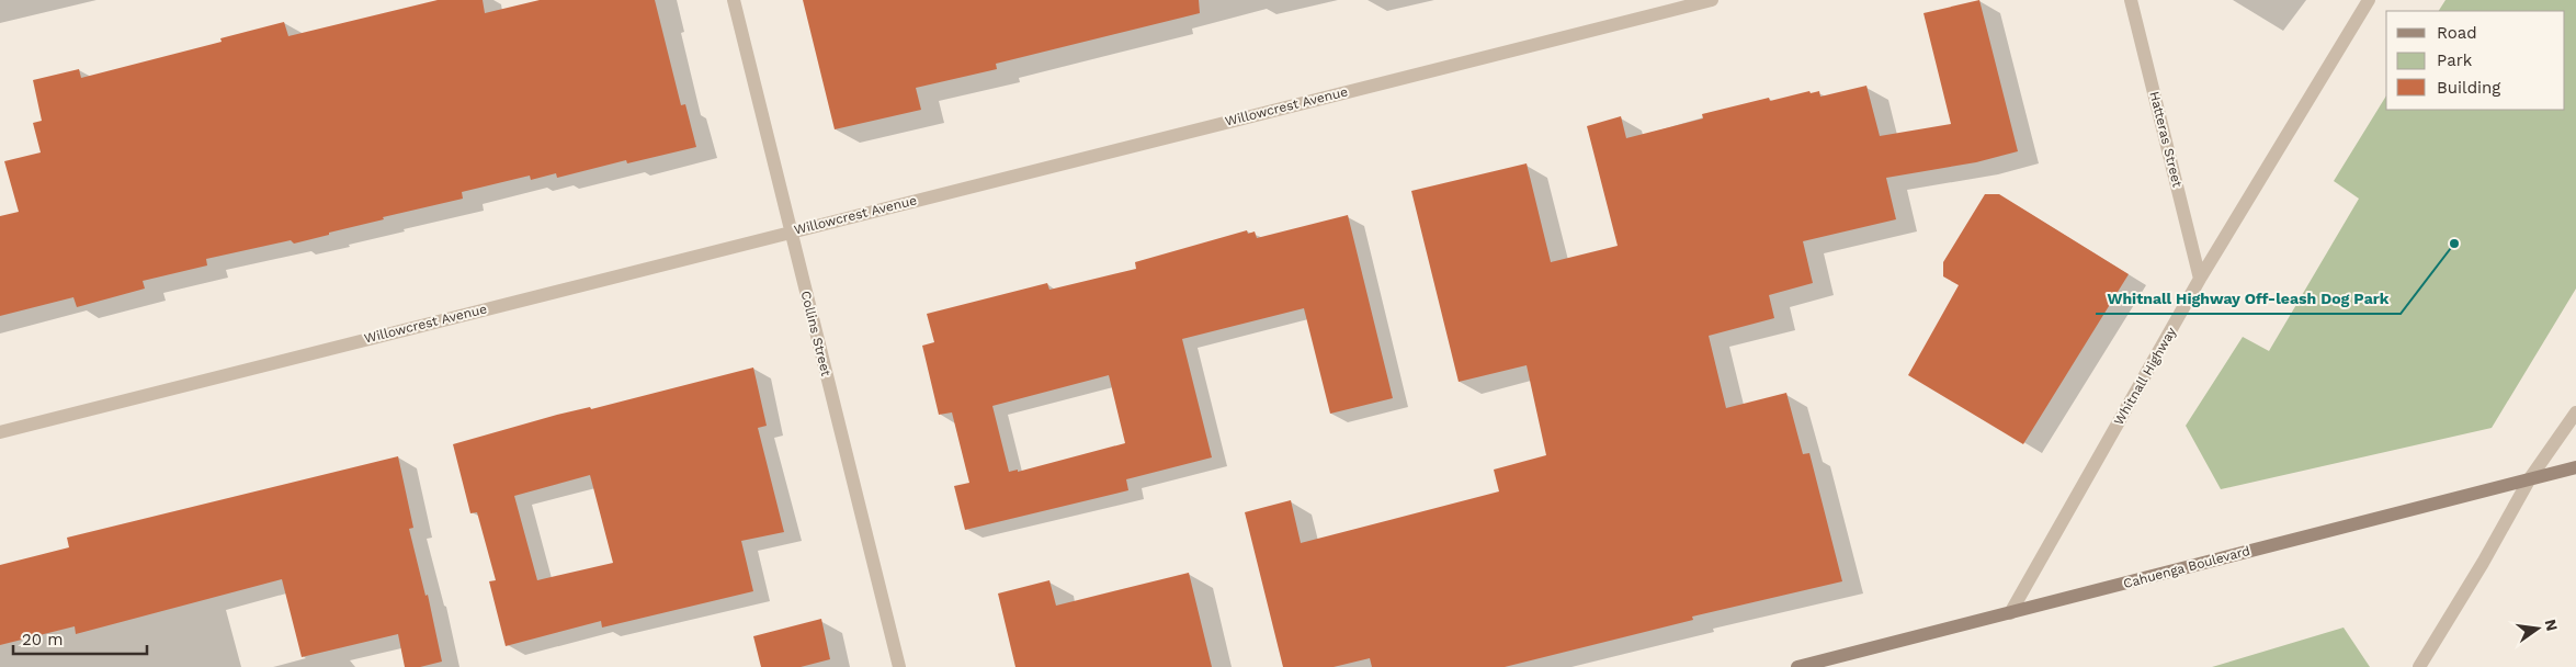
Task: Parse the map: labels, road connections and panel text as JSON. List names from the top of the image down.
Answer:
{
  "streets": {
    "main road": ["Cahuenga Boulevard"],
    "street": [
      "Willowcrest Avenue",
      "Hatteras Street",
      "Collins Street",
      "Whitnall Highway"
    ]
  },
  "crossings": [
    ["Willowcrest Avenue", "Collins Street"],
    ["Hatteras Street", "Whitnall Highway"],
    ["Whitnall Highway", "Cahuenga Boulevard"]
  ],
  "places": ["Whitnall Highway Off-leash Dog Park"],
  "legend": ["Road", "Park", "Building"],
  "scale_bar": "20 m",
  "north": "right"
}
